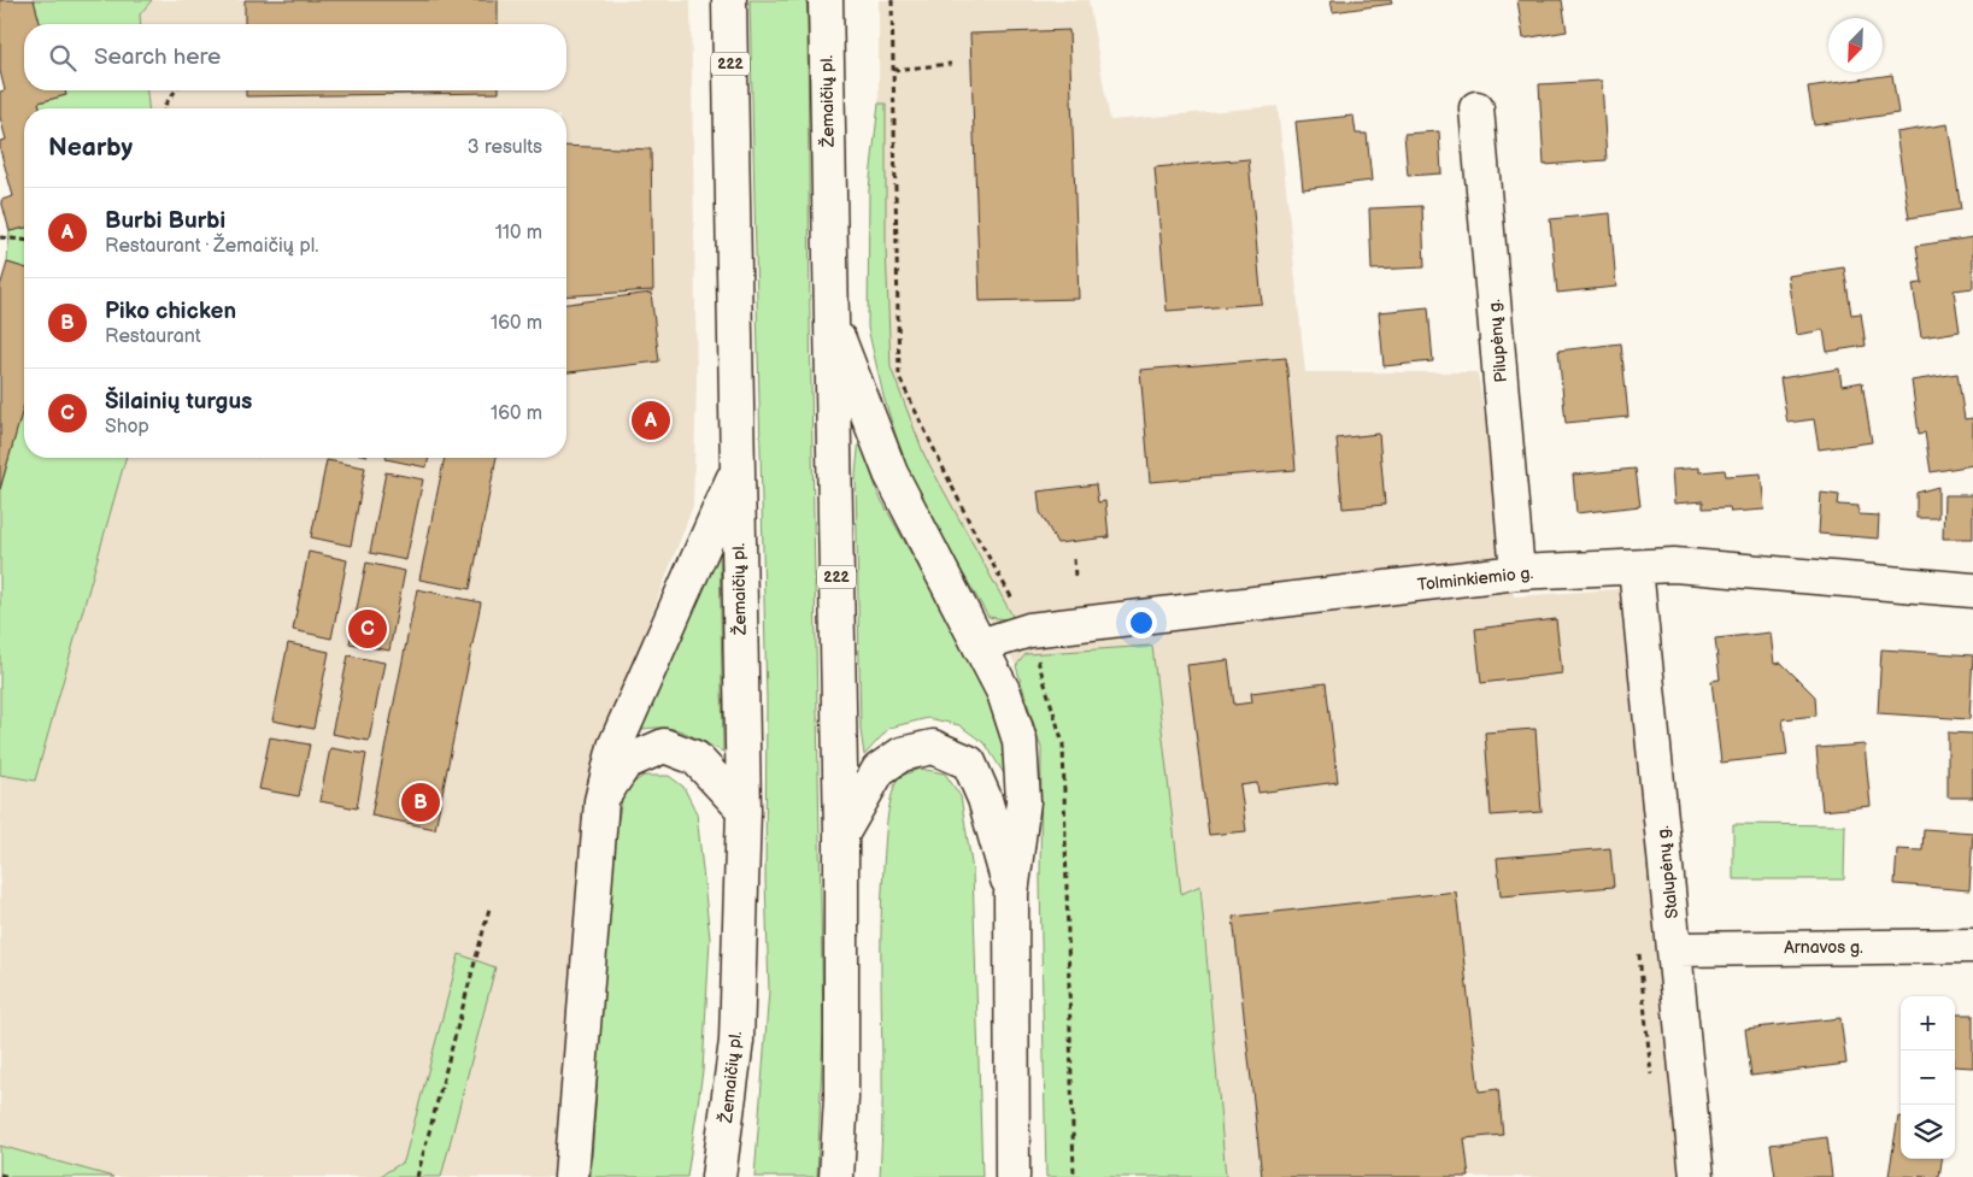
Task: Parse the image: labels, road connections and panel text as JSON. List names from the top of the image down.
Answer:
{
  "streets": {
    "main road": [
      "222",
      "Žemaičių pl.",
      "Pilupėnų g.",
      "Tolminkiemio g.",
      "Stalupėnų g.",
      "Arnavos g."
    ]
  },
  "crossings": [
    ["Pilupėnų g.", "Tolminkiemio g."],
    ["Tolminkiemio g.", "Stalupėnų g."],
    ["Stalupėnų g.", "Arnavos g."]
  ],
  "north": "bottom left",
  "page": {
    "search": "Search here",
    "heading": ["Nearby", "3 results"],
    "list": [
      {
        "mark": "A",
        "name": "Burbi Burbi",
        "note": "Restaurant · Žemaičių pl.",
        "value": "110 m"
      },
      {
        "mark": "B",
        "name": "Piko chicken",
        "note": "Restaurant",
        "value": "160 m"
      },
      {
        "mark": "C",
        "name": "Šilainių turgus",
        "note": "Shop",
        "value": "160 m"
      }
    ],
    "pins": ["A", "C", "B"],
    "map_buttons": ["+", "−"]
  }
}
